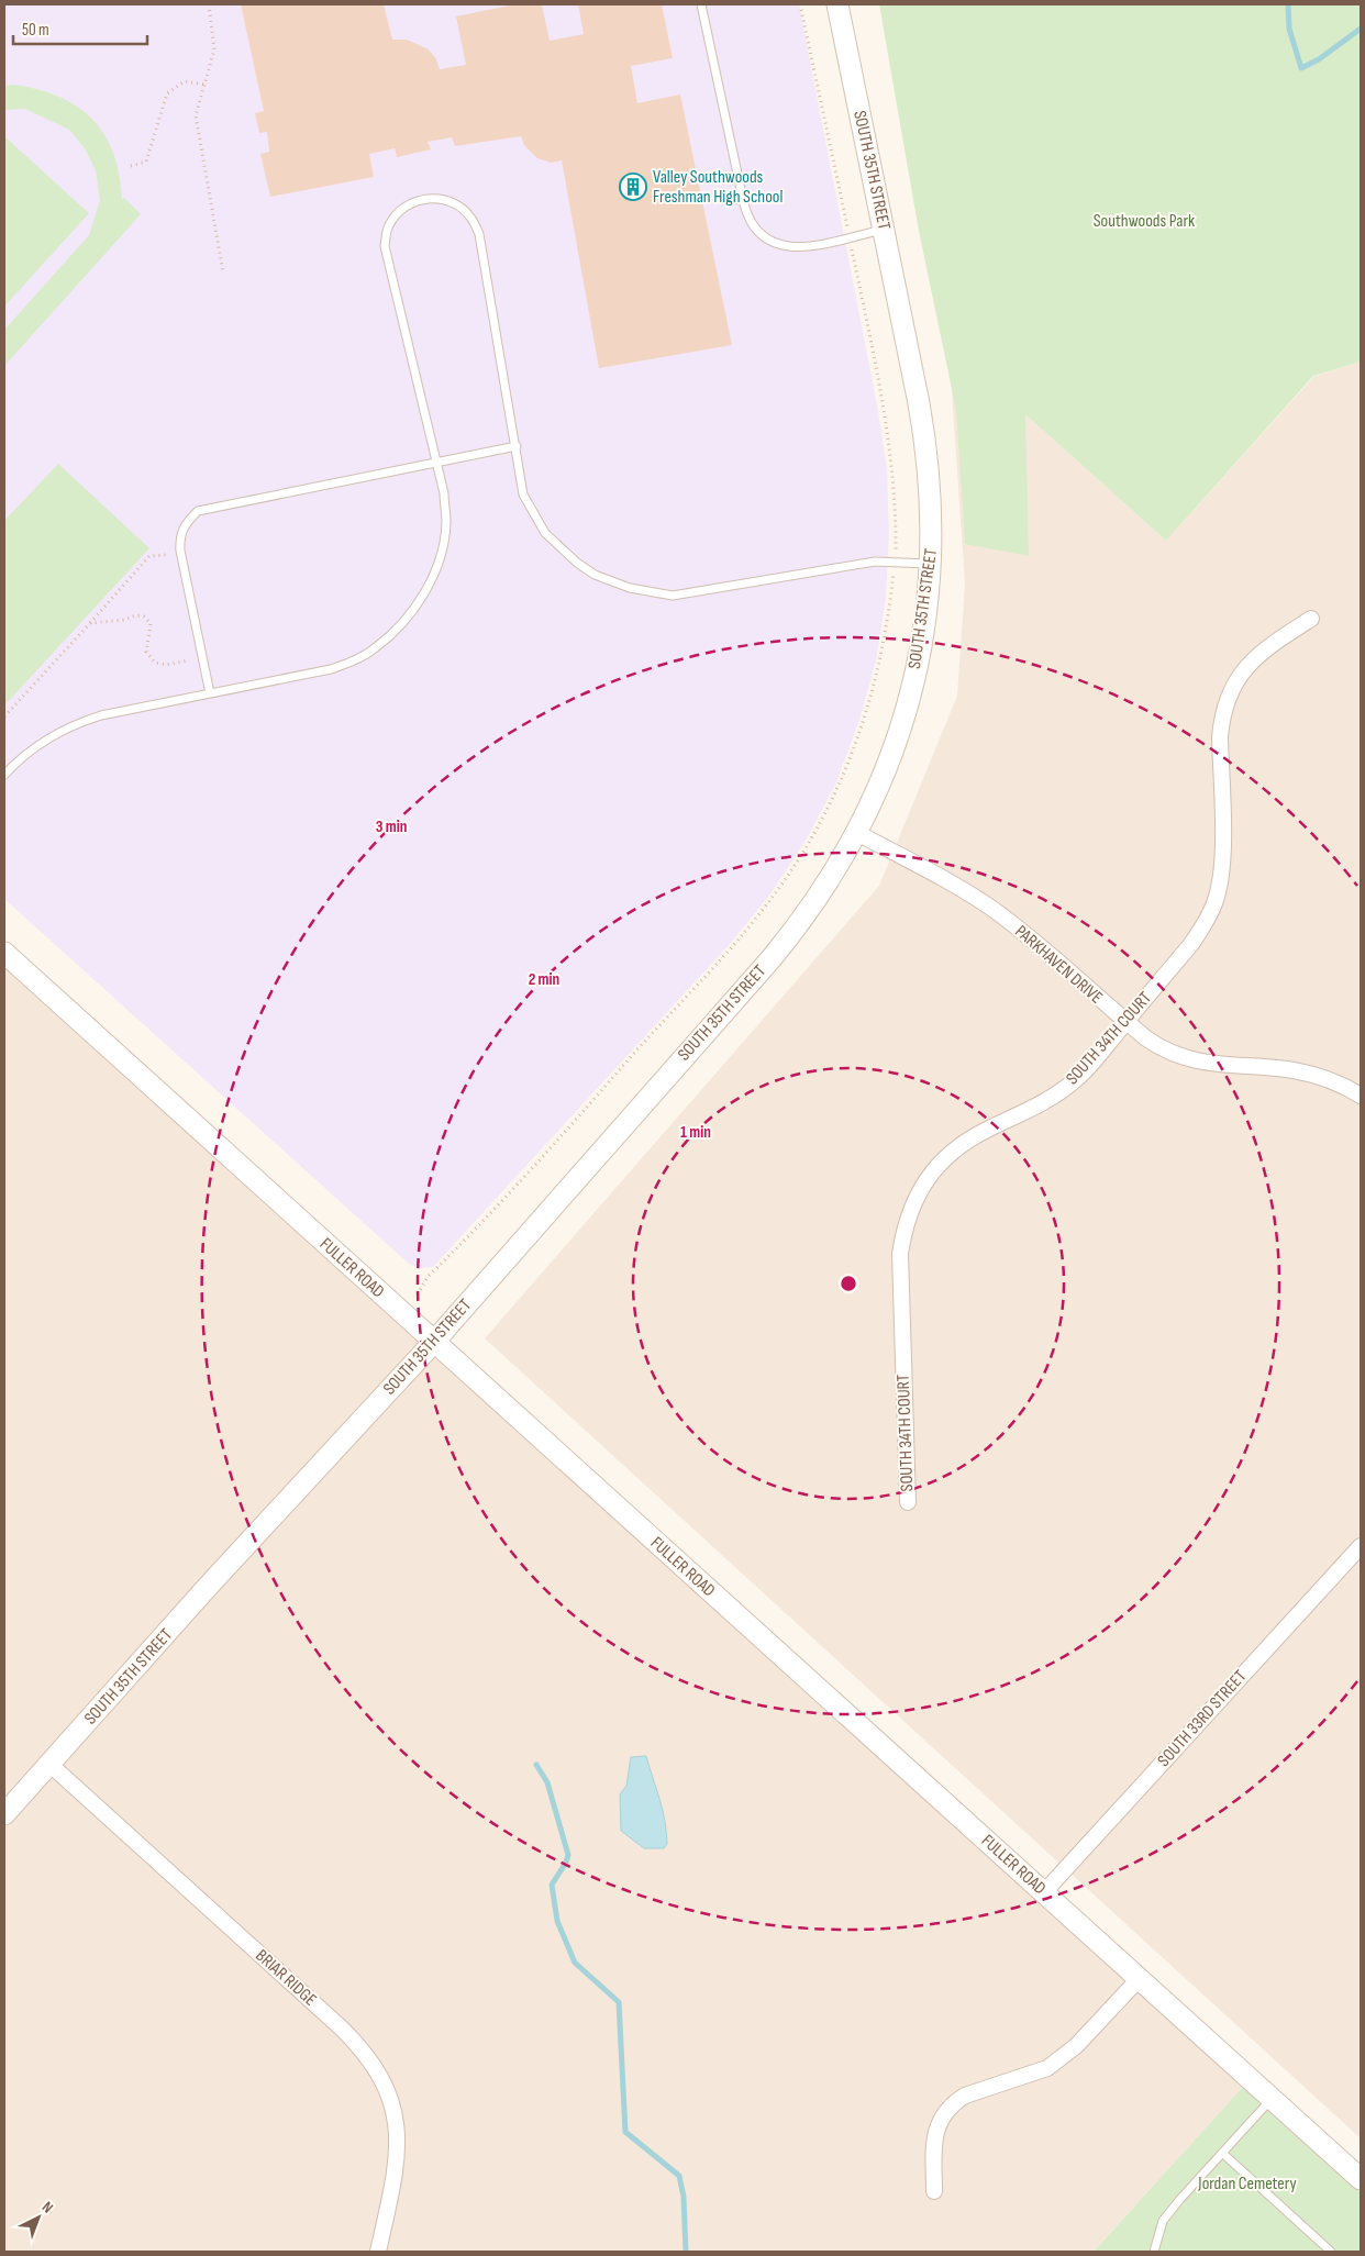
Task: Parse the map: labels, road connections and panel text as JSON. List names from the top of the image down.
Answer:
{
  "streets": {
    "street": [
      "SOUTH 35TH STREET",
      "PARKHAVEN DRIVE",
      "SOUTH 34TH COURT",
      "FULLER ROAD",
      "SOUTH 33RD STREET",
      "BRIAR RIDGE"
    ]
  },
  "crossings": [
    ["SOUTH 35TH STREET", "PARKHAVEN DRIVE"],
    ["SOUTH 35TH STREET", "FULLER ROAD"],
    ["SOUTH 35TH STREET", "BRIAR RIDGE"],
    ["PARKHAVEN DRIVE", "SOUTH 34TH COURT"],
    ["FULLER ROAD", "SOUTH 33RD STREET"]
  ],
  "parks": ["Southwoods Park", "Jordan Cemetery"],
  "places": {
    "building": ["Valley Southwoods Freshman High School"]
  },
  "scale_bar": "50 m",
  "north": "top right",
  "rings": ["3 min", "2 min", "1 min"]
}
